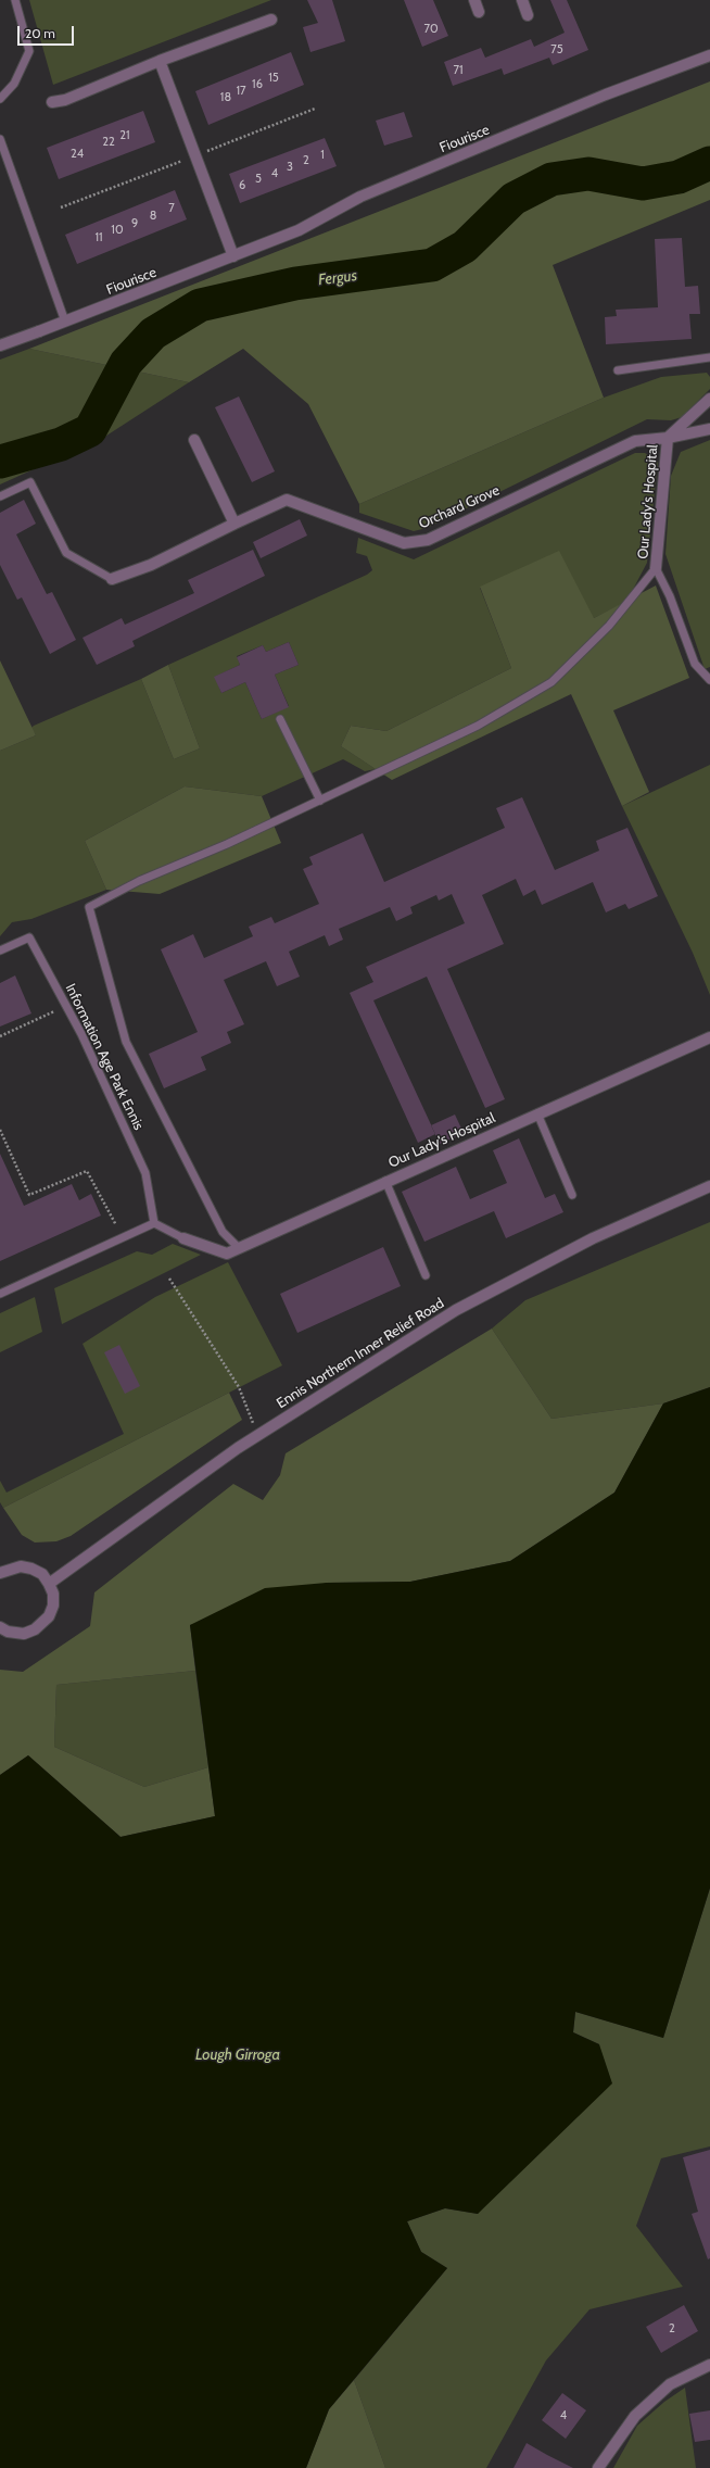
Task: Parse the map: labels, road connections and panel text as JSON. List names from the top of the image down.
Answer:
{
  "streets": {
    "street": [
      "Fiourisce",
      "Our Lady's Hospital",
      "Orchard Grove",
      "Ennis Northern Inner Relief Road"
    ],
    "lane": ["Information Age Park Ennis"]
  },
  "crossings": [
    ["Our Lady's Hospital", "Orchard Grove"]
  ],
  "water": ["Fergus", "Lough Girroga"],
  "house_numbers": [
    "70",
    "75",
    "71",
    "15",
    "16",
    "17",
    "18",
    "21",
    "22",
    "24",
    "1",
    "2",
    "3",
    "4",
    "5",
    "6",
    "7",
    "8",
    "9",
    "10",
    "11",
    "2",
    "4"
  ],
  "scale_bar": "20 m"
}
